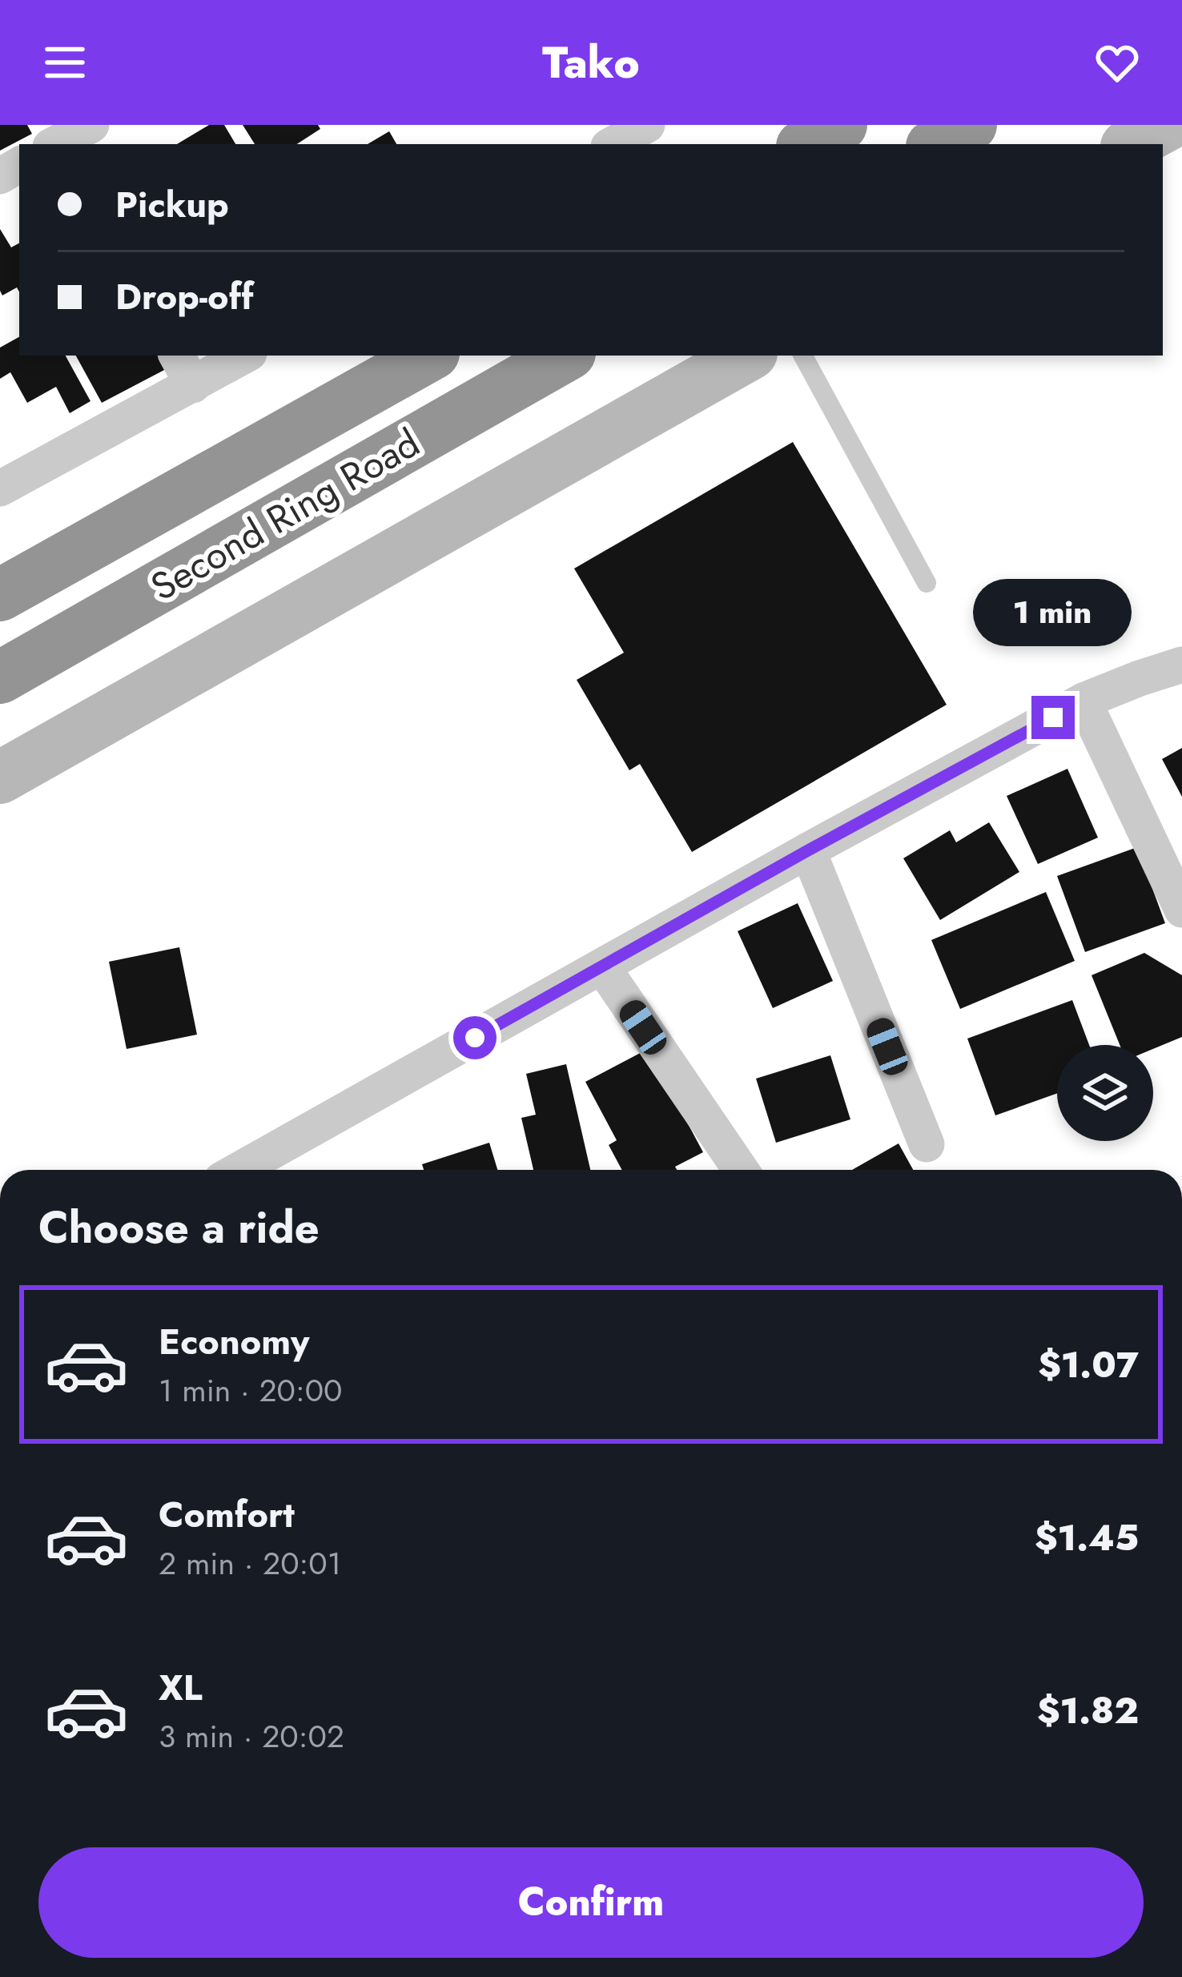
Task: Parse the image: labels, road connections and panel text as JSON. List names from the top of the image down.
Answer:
{
  "streets": {
    "highway": ["Second Ring Road"]
  },
  "page": {
    "header": "Tako",
    "banner": ["Pickup", "Drop-off"],
    "bubble": "1 min",
    "heading": "Choose a ride",
    "list": [
      {
        "name": "Economy",
        "note": "1 min · 20:00",
        "value": "$1.07"
      },
      {
        "name": "Comfort",
        "note": "2 min · 20:01",
        "value": "$1.45"
      },
      {
        "name": "XL",
        "note": "3 min · 20:02",
        "value": "$1.82"
      }
    ],
    "buttons": "Confirm"
  }
}
